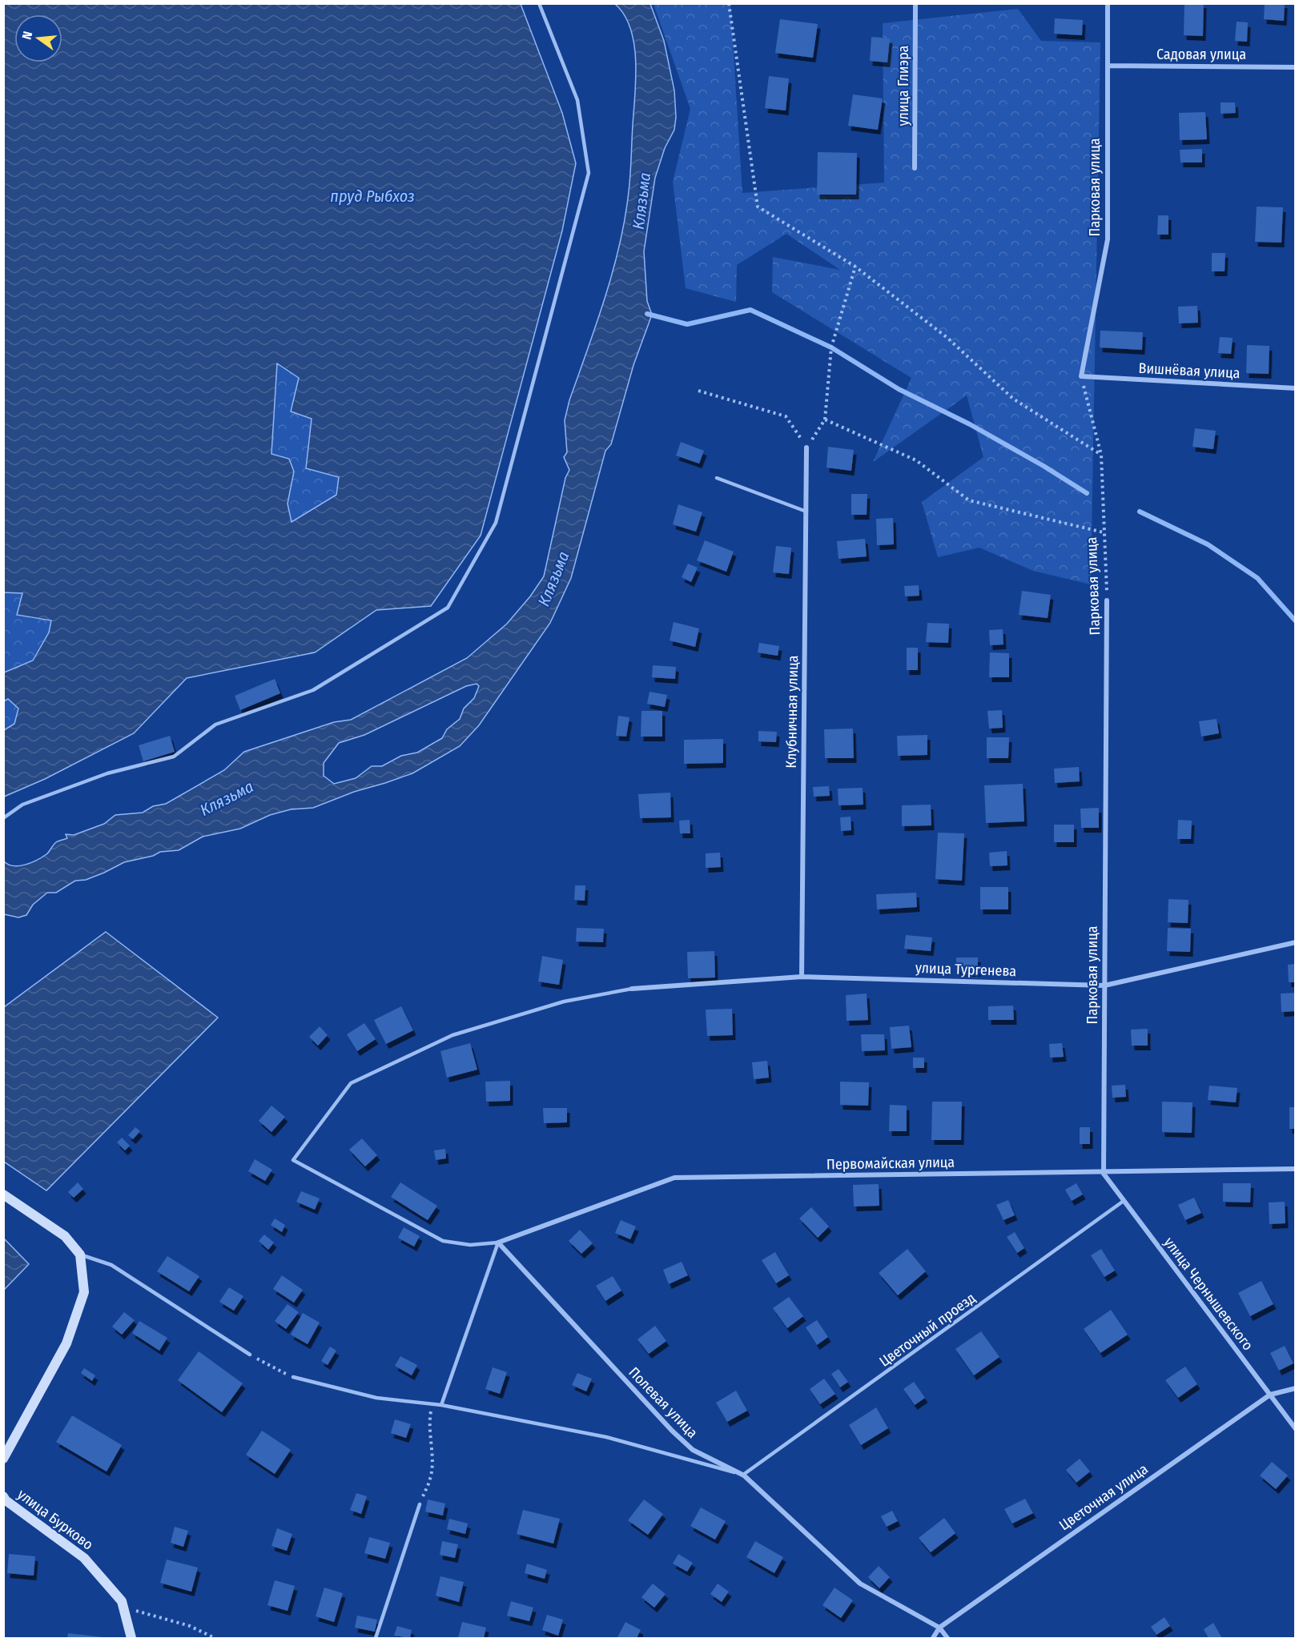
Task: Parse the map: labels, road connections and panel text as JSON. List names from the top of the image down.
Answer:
{
  "streets": {
    "street": [
      "Садовая улица",
      "улица Глиэра",
      "Парковая улица",
      "Вишнёвая улица",
      "Клубничная улица",
      "улица Тургенева",
      "Первомайская улица",
      "улица Чернышевского",
      "Полевая улица",
      "Цветочная улица",
      "улица Бурково"
    ],
    "lane": ["Цветочный проезд"]
  },
  "crossings": [
    ["Садовая улица", "Парковая улица"],
    ["Парковая улица", "Вишнёвая улица"],
    ["Парковая улица", "улица Тургенева"],
    ["Парковая улица", "Первомайская улица"],
    ["Парковая улица", "улица Чернышевского"],
    ["Клубничная улица", "улица Тургенева"],
    ["Первомайская улица", "улица Чернышевского"],
    ["Первомайская улица", "Полевая улица"],
    ["улица Чернышевского", "Цветочный проезд"],
    ["улица Чернышевского", "Цветочная улица"],
    ["Цветочный проезд", "Полевая улица"],
    ["Полевая улица", "Цветочная улица"]
  ],
  "water": ["пруд Рыбхоз", "Клязьма"],
  "north": "left"
}
